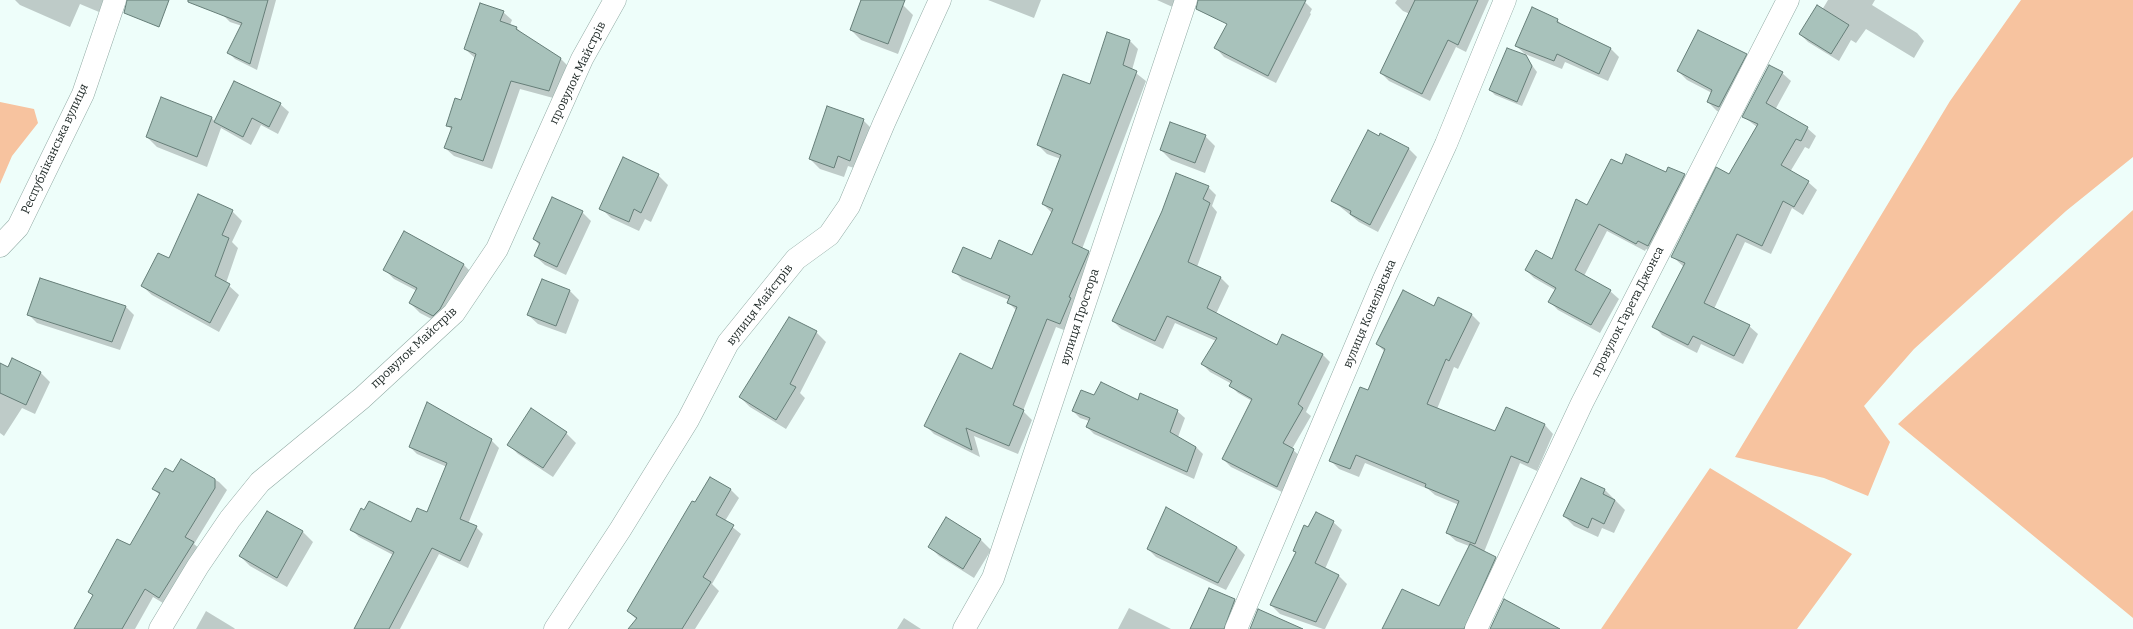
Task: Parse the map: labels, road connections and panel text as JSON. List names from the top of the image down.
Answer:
{
  "streets": {
    "street": [
      "провулок Майстрів",
      "Республіканська вулиця",
      "вулиця Майстрів",
      "провулок Гарета Джонса",
      "вулиця Конелівська",
      "вулиця Простора"
    ]
  }
}
